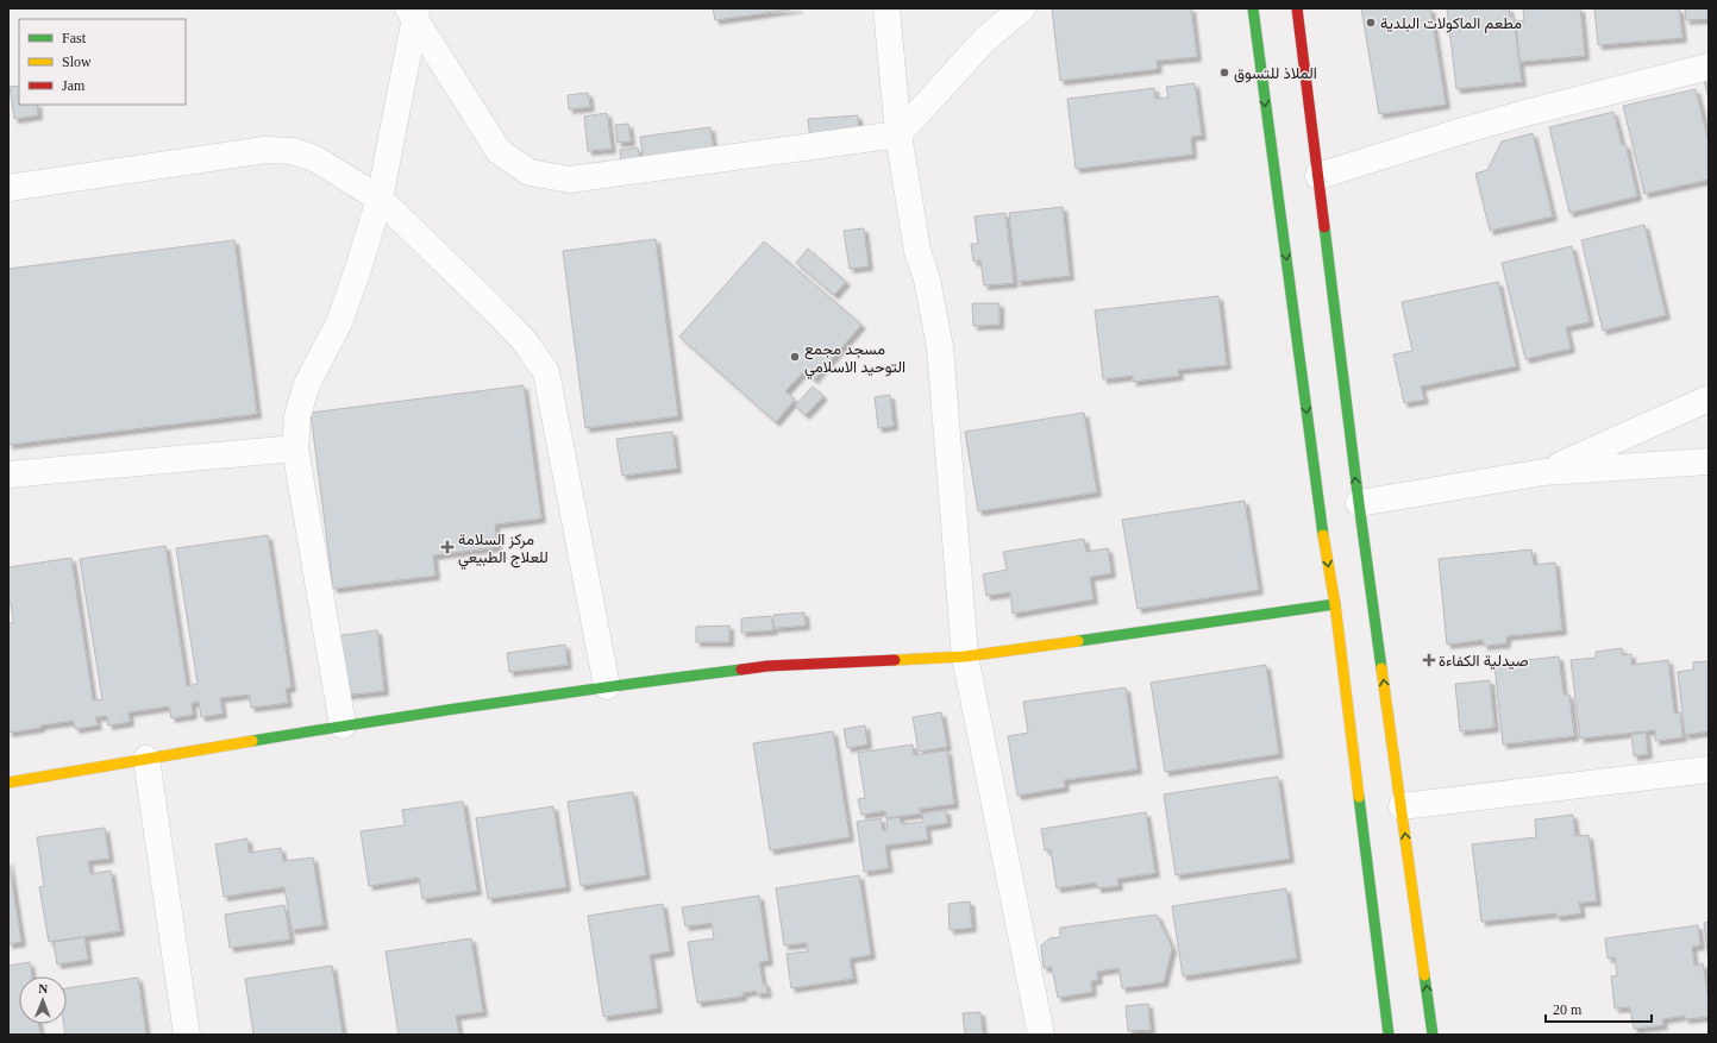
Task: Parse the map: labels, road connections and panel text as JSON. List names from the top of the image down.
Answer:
{
  "places": {
    "other": ["مطعم الماكولات البلدية", "الملاذ للتسوق", "مسجد مجمع التوحيد الاسلامي"],
    "health": ["مركز السلامة للعلاج الطبيعي", "صيدلية الكفاءة"]
  },
  "legend": ["Fast", "Slow", "Jam"],
  "scale_bar": "20 m",
  "north": "top"
}
